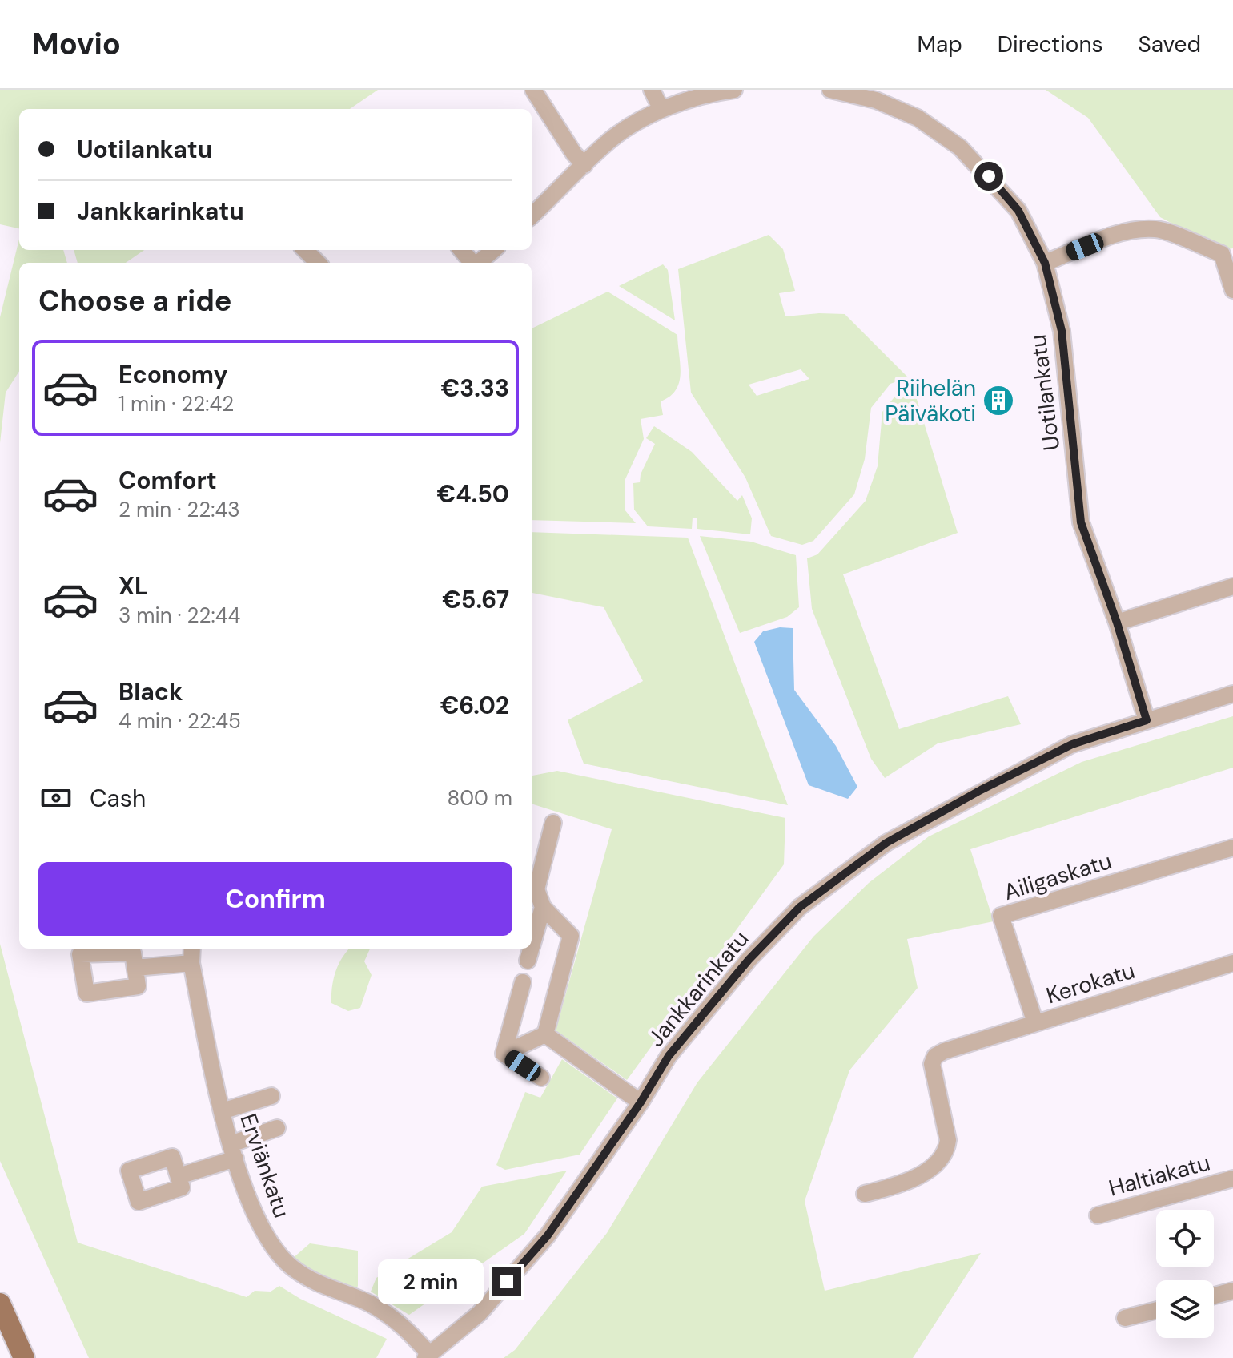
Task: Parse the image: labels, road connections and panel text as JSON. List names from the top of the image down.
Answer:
{
  "streets": {
    "street": [
      "Uotilankatu",
      "Ailigaskatu",
      "Kerokatu",
      "Jankkarinkatu",
      "Erviänkatu",
      "Haltiakatu"
    ]
  },
  "crossings": [
    ["Uotilankatu", "Jankkarinkatu"],
    ["Ailigaskatu", "Kerokatu"],
    ["Jankkarinkatu", "Erviänkatu"]
  ],
  "places": {
    "building": ["Riihelän Päiväkoti"]
  },
  "page": {
    "header": "Movio",
    "nav": ["Map", "Directions", "Saved"],
    "banner": ["Uotilankatu", "Jankkarinkatu"],
    "heading": "Choose a ride",
    "list": [
      {
        "name": "Economy",
        "note": "1 min · 22:42",
        "value": "€3.33"
      },
      {
        "name": "Comfort",
        "note": "2 min · 22:43",
        "value": "€4.50"
      },
      {
        "name": "XL",
        "note": "3 min · 22:44",
        "value": "€5.67"
      },
      {
        "name": "Black",
        "note": "4 min · 22:45",
        "value": "€6.02"
      }
    ],
    "pay": ["Cash", "800 m"],
    "buttons": "Confirm",
    "bubble": "2 min"
  }
}
